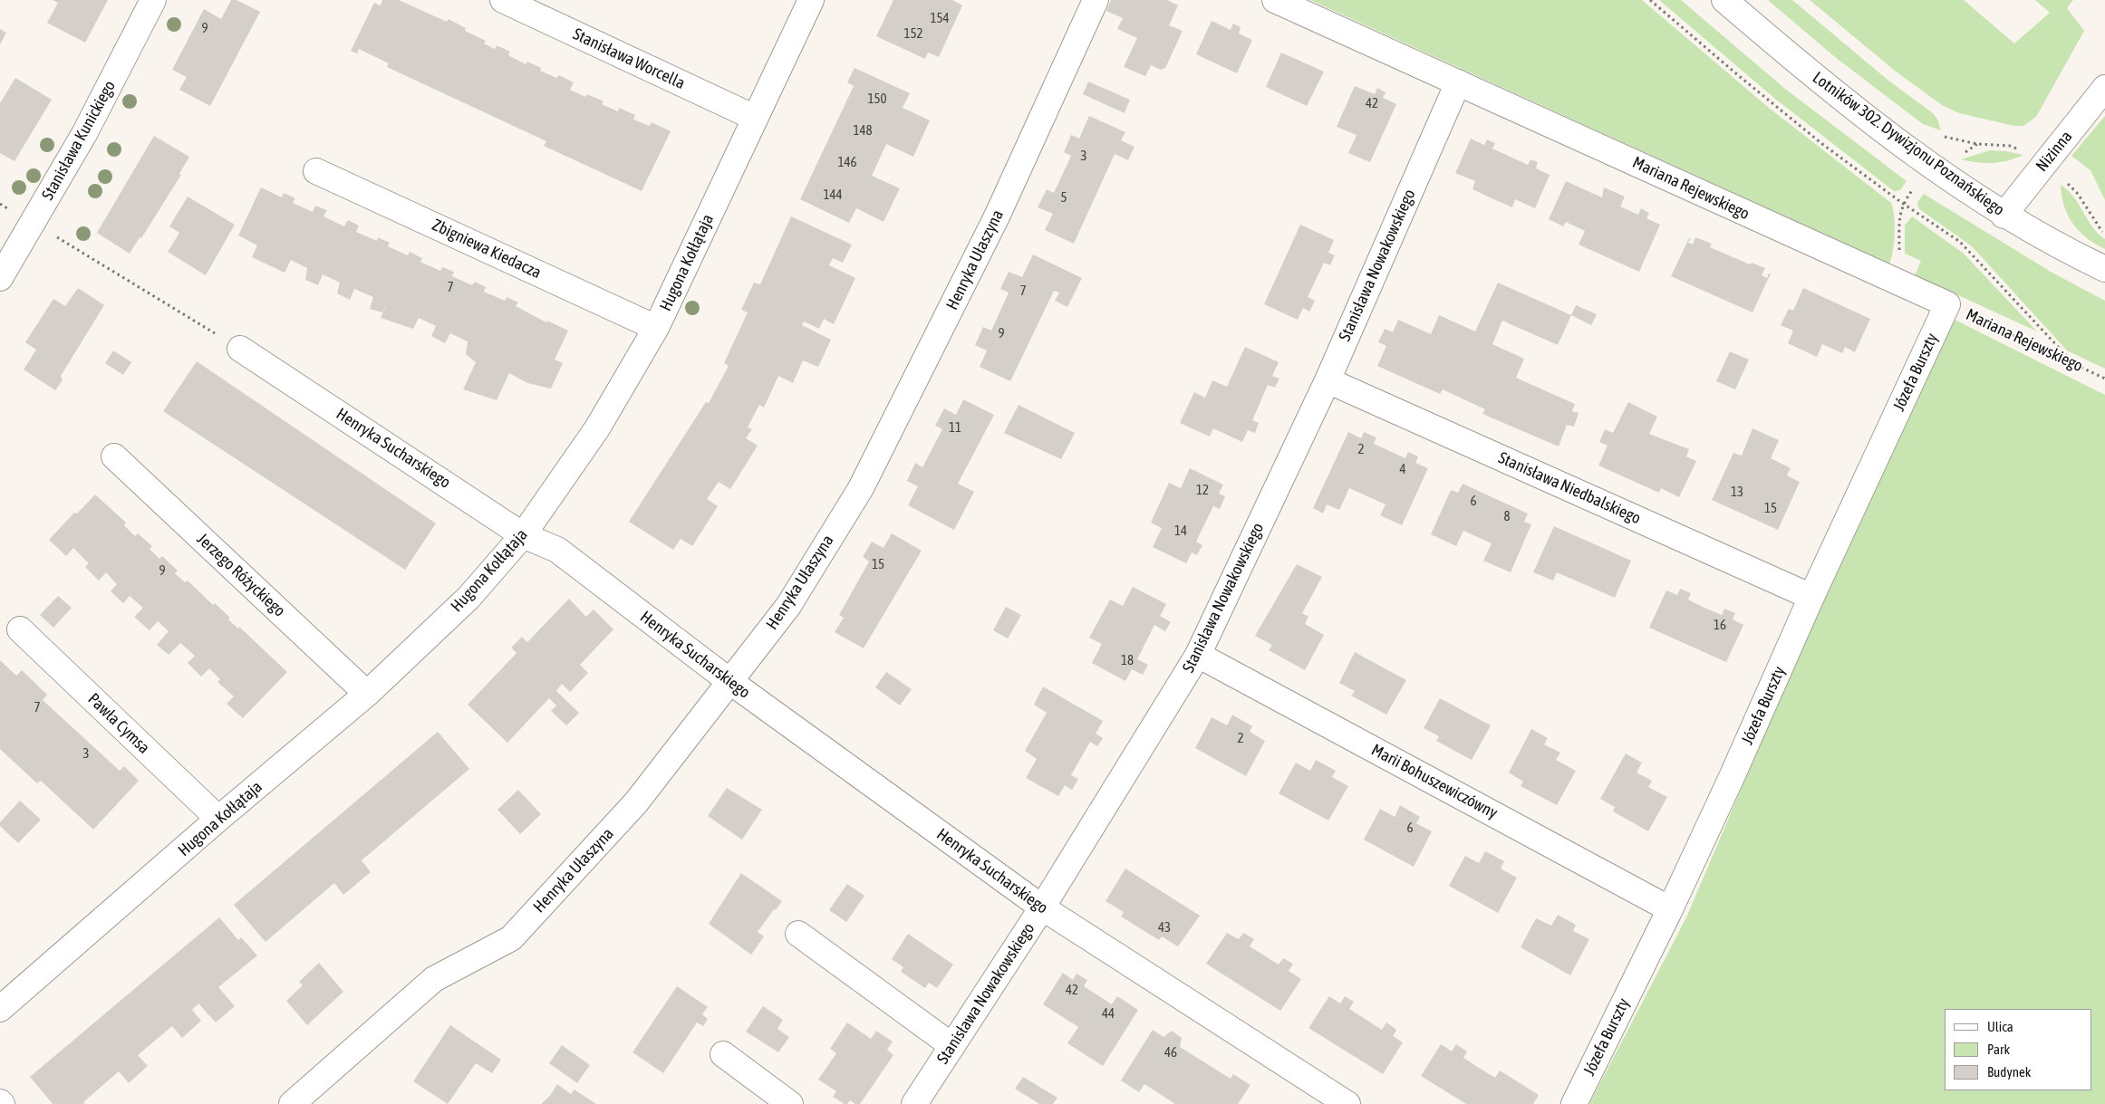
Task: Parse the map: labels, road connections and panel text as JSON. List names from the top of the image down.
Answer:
{
  "streets": {
    "street": [
      "Stanisława Worcella",
      "Stanisława Kunickiego",
      "Lotników 302. Dywizjonu Poznańskiego",
      "Nizinna",
      "Mariana Rejewskiego",
      "Zbigniewa Kiedacza",
      "Henryka Ułaszyna",
      "Hugona Kołłątaja",
      "Stanisława Nowakowskiego",
      "Józefa Burszty",
      "Henryka Sucharskiego",
      "Stanisława Niedbalskiego",
      "Jerzego Różyckiego",
      "Pawła Cymsa",
      "Marii Bohuszewiczówny"
    ]
  },
  "crossings": [
    ["Stanisława Worcella", "Hugona Kołłątaja"],
    ["Lotników 302. Dywizjonu Poznańskiego", "Nizinna"],
    ["Mariana Rejewskiego", "Stanisława Nowakowskiego"],
    ["Mariana Rejewskiego", "Józefa Burszty"],
    ["Zbigniewa Kiedacza", "Hugona Kołłątaja"],
    ["Henryka Ułaszyna", "Henryka Sucharskiego"],
    ["Hugona Kołłątaja", "Henryka Sucharskiego"],
    ["Hugona Kołłątaja", "Jerzego Różyckiego"],
    ["Hugona Kołłątaja", "Pawła Cymsa"],
    ["Stanisława Nowakowskiego", "Henryka Sucharskiego"],
    ["Stanisława Nowakowskiego", "Stanisława Niedbalskiego"],
    ["Stanisława Nowakowskiego", "Marii Bohuszewiczówny"],
    ["Józefa Burszty", "Stanisława Niedbalskiego"],
    ["Józefa Burszty", "Marii Bohuszewiczówny"]
  ],
  "house_numbers": [
    "154",
    "9",
    "152",
    "150",
    "42",
    "148",
    "3",
    "146",
    "144",
    "5",
    "7",
    "7",
    "9",
    "11",
    "2",
    "4",
    "12",
    "13",
    "6",
    "15",
    "8",
    "14",
    "15",
    "9",
    "16",
    "18",
    "7",
    "2",
    "3",
    "6",
    "43",
    "42",
    "44",
    "46"
  ],
  "legend": ["Ulica", "Park", "Budynek"]
}
